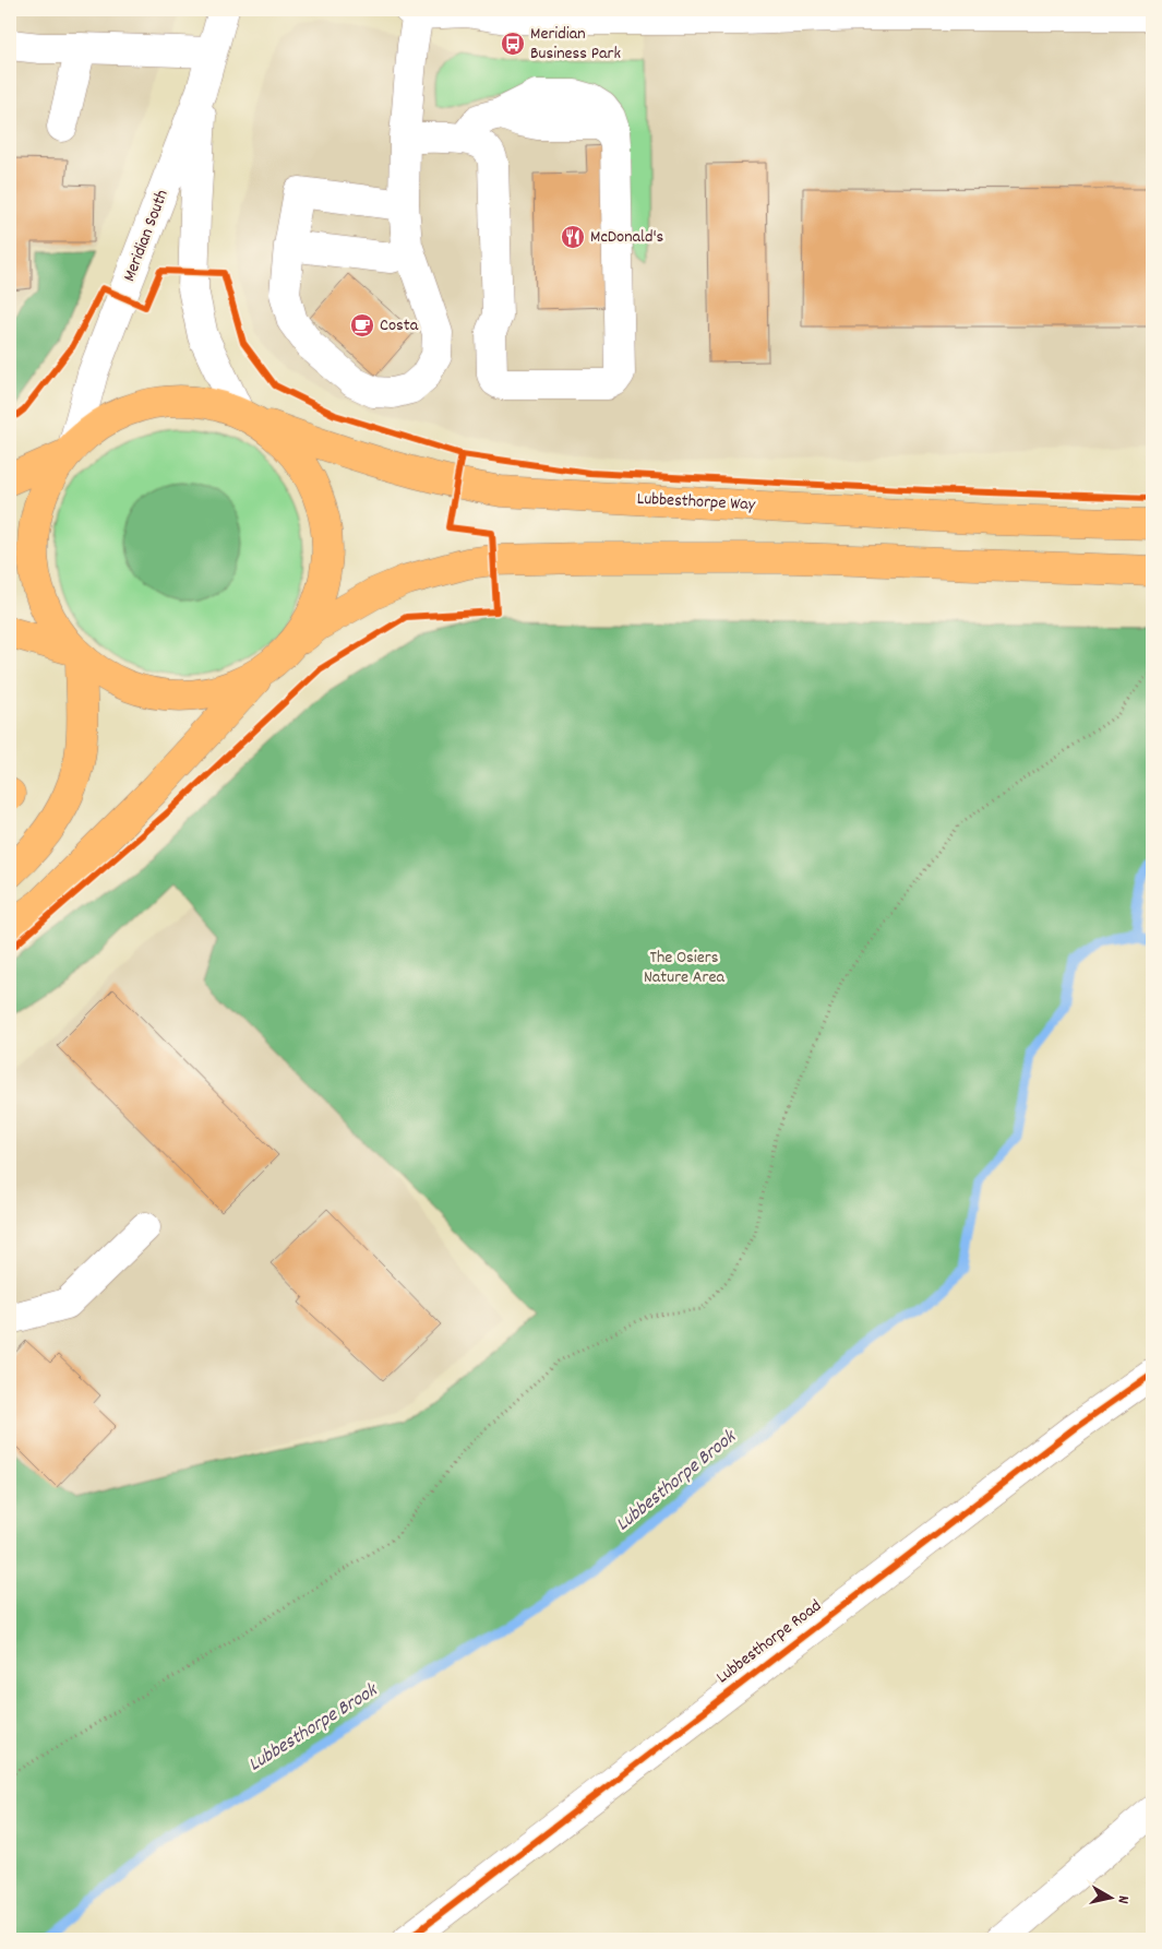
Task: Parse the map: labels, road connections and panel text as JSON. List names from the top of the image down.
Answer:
{
  "streets": {
    "highway": ["Lubbesthorpe Way"],
    "street": ["Meridian South", "Lubbesthorpe Road"]
  },
  "crossings": [
    ["Meridian South", "Lubbesthorpe Way"]
  ],
  "water": ["Lubbesthorpe Brook"],
  "parks": ["The Osiers Nature Area"],
  "places": {
    "bus stop": ["Meridian Business Park"],
    "restaurant": ["McDonald's"],
    "cafe": ["Costa"]
  },
  "north": "right"
}
